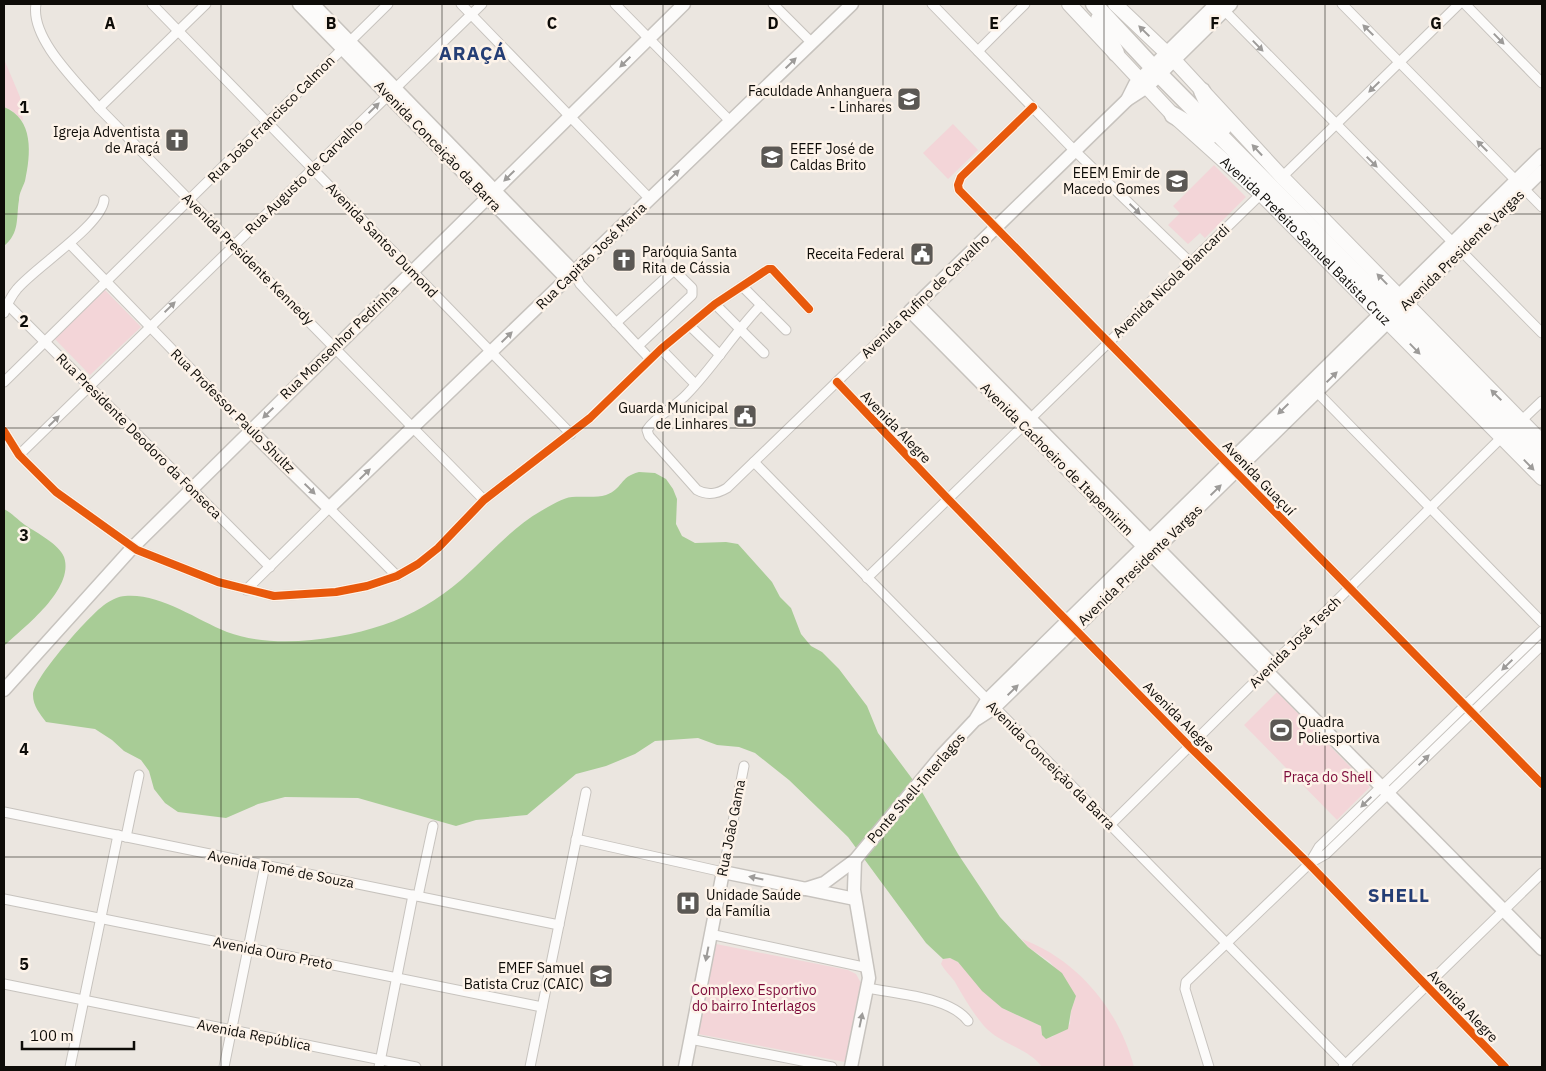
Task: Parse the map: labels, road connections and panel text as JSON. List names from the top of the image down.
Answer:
{
  "streets": {
    "main road": [
      "Avenida Conceição da Barra",
      "Avenida Prefeito Samuel Batista Cruz",
      "Avenida Presidente Vargas",
      "Rua Capitão José Maria",
      "Avenida Rufino de Carvalho",
      "Rua Monsenhor Pedrinha",
      "Rua Professor Paulo Shultz",
      "Avenida Cachoeiro de Itapemirim",
      "Ponte Shell-Interlagos",
      "Rua João Gama"
    ],
    "street": [
      "Rua João Francisco Calmon",
      "Rua Augusto de Carvalho",
      "Avenida Santos Dumond",
      "Avenida Presidente Kennedy",
      "Avenida Nicola Biancardi",
      "Avenida Alegre",
      "Rua Presidente Deodoro da Fonseca",
      "Avenida Guaçuí",
      "Avenida José Tesch",
      "Avenida Tomé de Souza",
      "Avenida Ouro Preto",
      "Avenida República"
    ]
  },
  "crossings": [
    ["Rua João Francisco Calmon", "Avenida Conceição da Barra"],
    ["Rua João Francisco Calmon", "Avenida Santos Dumond"],
    ["Rua João Francisco Calmon", "Avenida Presidente Kennedy"],
    ["Rua João Francisco Calmon", "Rua Professor Paulo Shultz"],
    ["Rua João Francisco Calmon", "Rua Presidente Deodoro da Fonseca"],
    ["Avenida Conceição da Barra", "Rua Augusto de Carvalho"],
    ["Avenida Conceição da Barra", "Avenida Presidente Vargas"],
    ["Avenida Conceição da Barra", "Rua Capitão José Maria"],
    ["Avenida Conceição da Barra", "Avenida Nicola Biancardi"],
    ["Avenida Conceição da Barra", "Avenida Rufino de Carvalho"],
    ["Avenida Conceição da Barra", "Rua Monsenhor Pedrinha"],
    ["Avenida Conceição da Barra", "Avenida José Tesch"],
    ["Rua Augusto de Carvalho", "Avenida Santos Dumond"],
    ["Rua Augusto de Carvalho", "Avenida Presidente Kennedy"],
    ["Rua Augusto de Carvalho", "Rua Professor Paulo Shultz"],
    ["Rua Augusto de Carvalho", "Rua Presidente Deodoro da Fonseca"],
    ["Avenida Santos Dumond", "Rua Capitão José Maria"],
    ["Avenida Santos Dumond", "Rua Monsenhor Pedrinha"],
    ["Avenida Prefeito Samuel Batista Cruz", "Avenida Presidente Vargas"],
    ["Avenida Prefeito Samuel Batista Cruz", "Avenida Nicola Biancardi"],
    ["Avenida Prefeito Samuel Batista Cruz", "Avenida Rufino de Carvalho"],
    ["Avenida Prefeito Samuel Batista Cruz", "Avenida José Tesch"],
    ["Avenida Presidente Vargas", "Avenida Alegre"],
    ["Avenida Presidente Vargas", "Avenida Cachoeiro de Itapemirim"],
    ["Avenida Presidente Vargas", "Avenida Guaçuí"],
    ["Avenida Presidente Vargas", "Ponte Shell-Interlagos"],
    ["Rua Capitão José Maria", "Avenida Presidente Kennedy"],
    ["Rua Capitão José Maria", "Rua Professor Paulo Shultz"],
    ["Avenida Presidente Kennedy", "Rua Monsenhor Pedrinha"],
    ["Avenida Nicola Biancardi", "Avenida Alegre"],
    ["Avenida Nicola Biancardi", "Avenida Cachoeiro de Itapemirim"],
    ["Avenida Nicola Biancardi", "Avenida Guaçuí"],
    ["Avenida Rufino de Carvalho", "Avenida Alegre"],
    ["Avenida Rufino de Carvalho", "Avenida Cachoeiro de Itapemirim"],
    ["Avenida Rufino de Carvalho", "Avenida Guaçuí"],
    ["Rua Monsenhor Pedrinha", "Rua Professor Paulo Shultz"],
    ["Rua Monsenhor Pedrinha", "Rua Presidente Deodoro da Fonseca"],
    ["Avenida Alegre", "Avenida José Tesch"],
    ["Avenida Cachoeiro de Itapemirim", "Avenida José Tesch"],
    ["Avenida Guaçuí", "Avenida José Tesch"]
  ],
  "one_way": ["Rua Augusto de Carvalho", "Rua Capitão José Maria", "Rua Monsenhor Pedrinha"],
  "districts": ["ARAÇÁ", "SHELL"],
  "parks": ["Praça do Shell", "Complexo Esportivo do bairro Interlagos"],
  "places": {
    "school or university": [
      "Faculdade Anhanguera - Linhares",
      "EEEF José de Caldas Brito",
      "EEEM Emir de Macedo Gomes",
      "EMEF Samuel Batista Cruz (CAIC)"
    ],
    "church": ["Igreja Adventista de Araçá", "Paróquia Santa Rita de Cássia"],
    "public building": ["Receita Federal", "Guarda Municipal de Linhares"],
    "sports": ["Quadra Poliesportiva"],
    "hospital": ["Unidade Saúde da Família"]
  },
  "scale_bar": "100 m",
  "grid": {
    "columns": [
      "A",
      "B",
      "C",
      "D",
      "E",
      "F",
      "G"
    ],
    "rows": [
      "1",
      "2",
      "3",
      "4",
      "5"
    ]
  }
}
